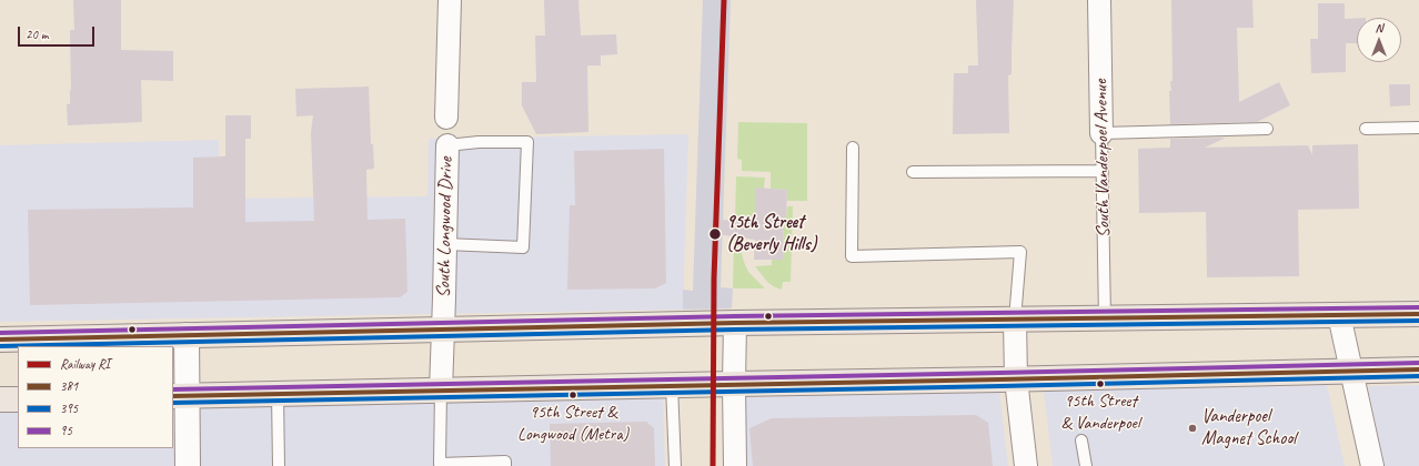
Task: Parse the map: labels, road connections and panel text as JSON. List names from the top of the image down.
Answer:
{
  "streets": {
    "street": ["South Vanderpoel Avenue", "South Longwood Drive"]
  },
  "places": [
    "95th Street (Beverly Hills)",
    "95th Street & Vanderpoel",
    "95th Street & Longwood (Metra)",
    "Vanderpoel Magnet School"
  ],
  "lines": [
    "rail line RI",
    "transit line 95",
    "transit line 381",
    "transit line 395"
  ],
  "legend": [
    "Railway RI",
    "381",
    "395",
    "95"
  ],
  "scale_bar": "20 m",
  "north": "top"
}
